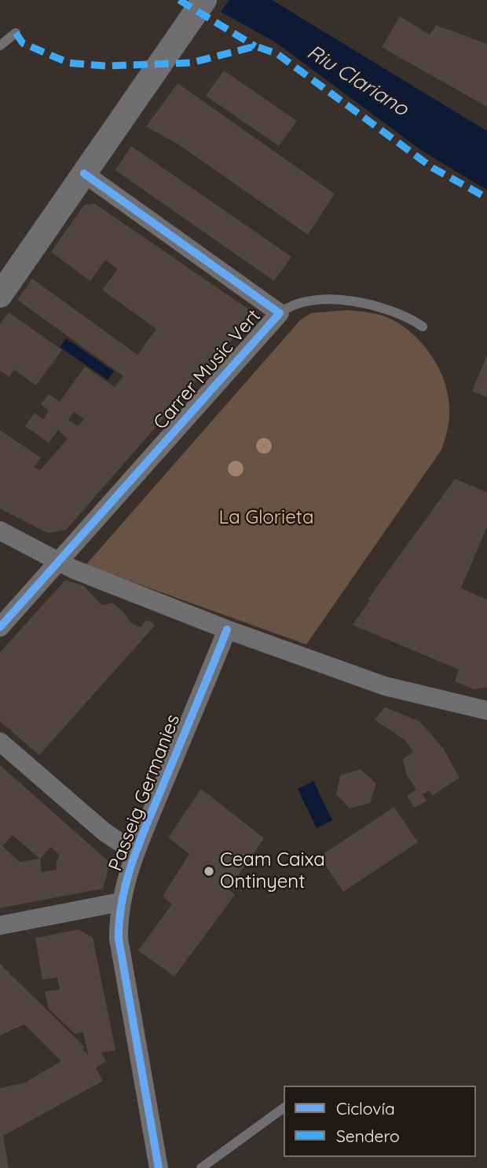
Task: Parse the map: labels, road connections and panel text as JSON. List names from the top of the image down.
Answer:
{
  "streets": {
    "street": ["Carrer Music Vert", "Passeig Germanies"]
  },
  "water": ["Riu Clariano"],
  "parks": ["La Glorieta"],
  "places": ["Ceam Caixa Ontinyent"],
  "legend": ["Ciclovía", "Sendero"]
}
